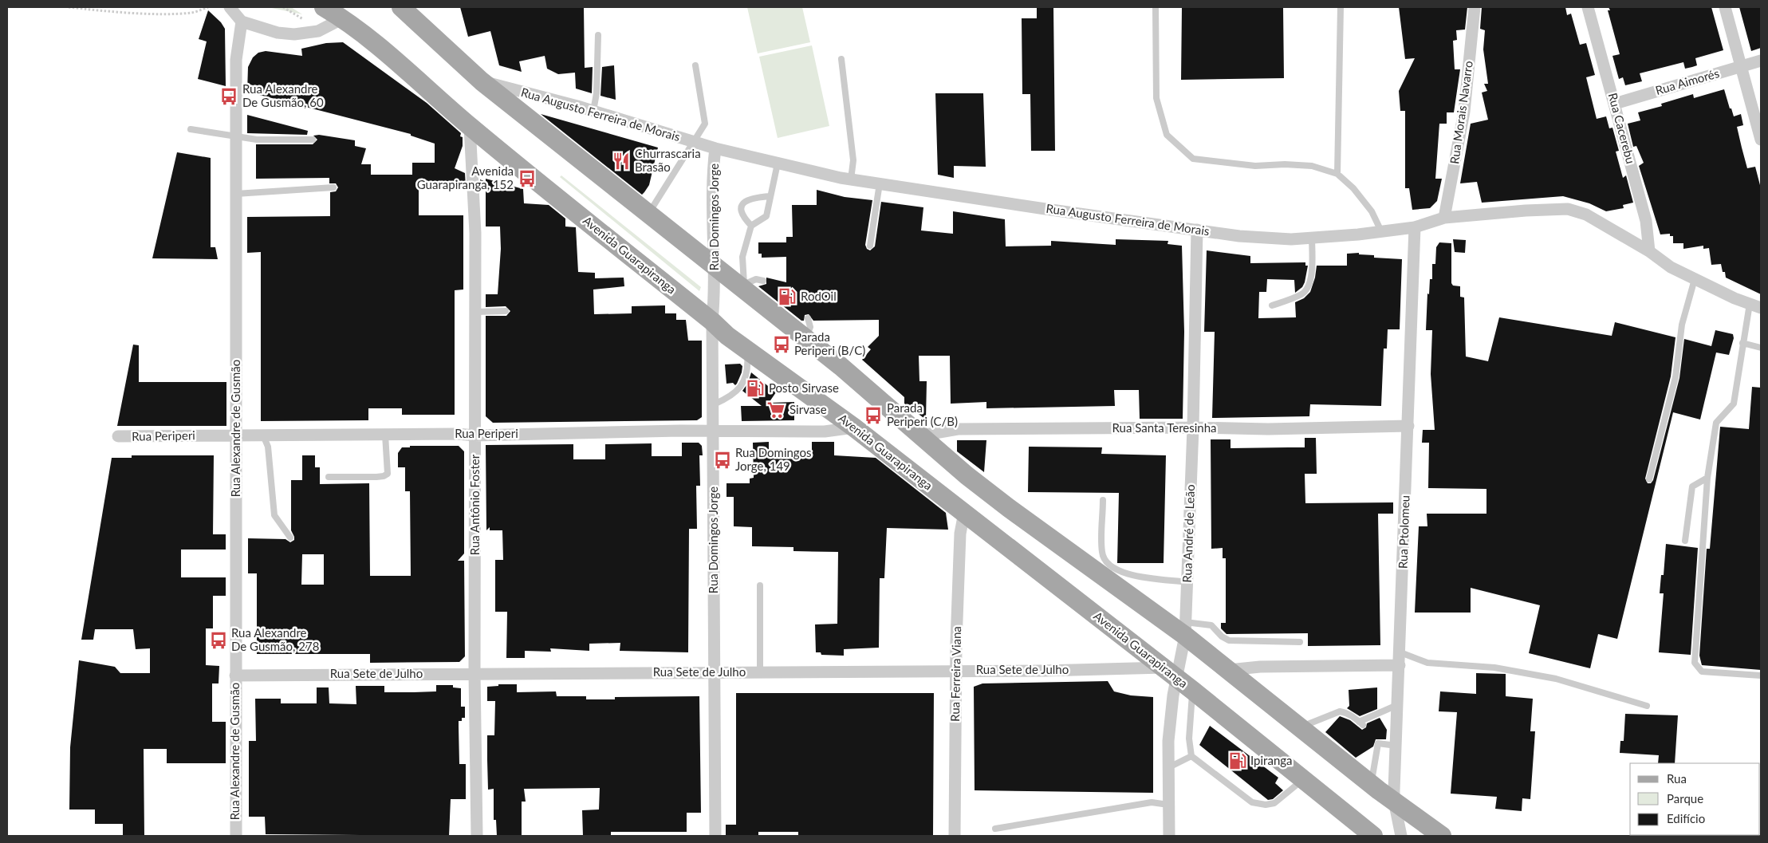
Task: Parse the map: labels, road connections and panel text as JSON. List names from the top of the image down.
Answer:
{
  "streets": {
    "main road": ["Avenida Guarapiranga"],
    "street": [
      "Rua Aimorés",
      "Rua Morais Navarro",
      "Rua Augusto Ferreira de Morais",
      "Rua Cacerebu",
      "Rua Domingos Jorge",
      "Rua Alexandre de Gusmão",
      "Rua Santa Teresinha",
      "Rua Periperi",
      "Rua Antônio Foster",
      "Rua Ptolomeu",
      "Rua André de Leão",
      "Rua Sete de Julho",
      "Rua Ferreira Viana"
    ]
  },
  "crossings": [
    ["Rua Aimorés", "Rua Cacerebu"],
    ["Rua Morais Navarro", "Rua Augusto Ferreira de Morais"],
    ["Rua Augusto Ferreira de Morais", "Rua Cacerebu"],
    ["Rua Augusto Ferreira de Morais", "Rua Domingos Jorge"],
    ["Rua Augusto Ferreira de Morais", "Rua Ptolomeu"],
    ["Rua Augusto Ferreira de Morais", "Rua André de Leão"],
    ["Rua Domingos Jorge", "Avenida Guarapiranga"],
    ["Rua Domingos Jorge", "Rua Periperi"],
    ["Rua Domingos Jorge", "Rua Sete de Julho"],
    ["Avenida Guarapiranga", "Rua Periperi"],
    ["Avenida Guarapiranga", "Rua Antônio Foster"],
    ["Avenida Guarapiranga", "Rua André de Leão"],
    ["Avenida Guarapiranga", "Rua Sete de Julho"],
    ["Avenida Guarapiranga", "Rua Ferreira Viana"],
    ["Rua Alexandre de Gusmão", "Rua Periperi"],
    ["Rua Alexandre de Gusmão", "Rua Sete de Julho"],
    ["Rua Santa Teresinha", "Rua Ptolomeu"],
    ["Rua Santa Teresinha", "Rua André de Leão"],
    ["Rua Periperi", "Rua Antônio Foster"],
    ["Rua Antônio Foster", "Rua Sete de Julho"],
    ["Rua André de Leão", "Rua Sete de Julho"],
    ["Rua Sete de Julho", "Rua Ferreira Viana"]
  ],
  "places": {
    "bus stop": [
      "Rua Alexandre De Gusmão, 60",
      "Avenida Guarapiranga, 152",
      "Parada Periperi (B/C)",
      "Parada Periperi (C/B)",
      "Rua Domingos Jorge, 149",
      "Rua Alexandre De Gusmão, 278"
    ],
    "restaurant": ["Churrascaria Brasão"],
    "fuel station": ["RodOil", "Posto Sirvase", "Ipiranga"],
    "supermarket": ["Sirvase"]
  },
  "legend": ["Rua", "Parque", "Edifício"]
}
